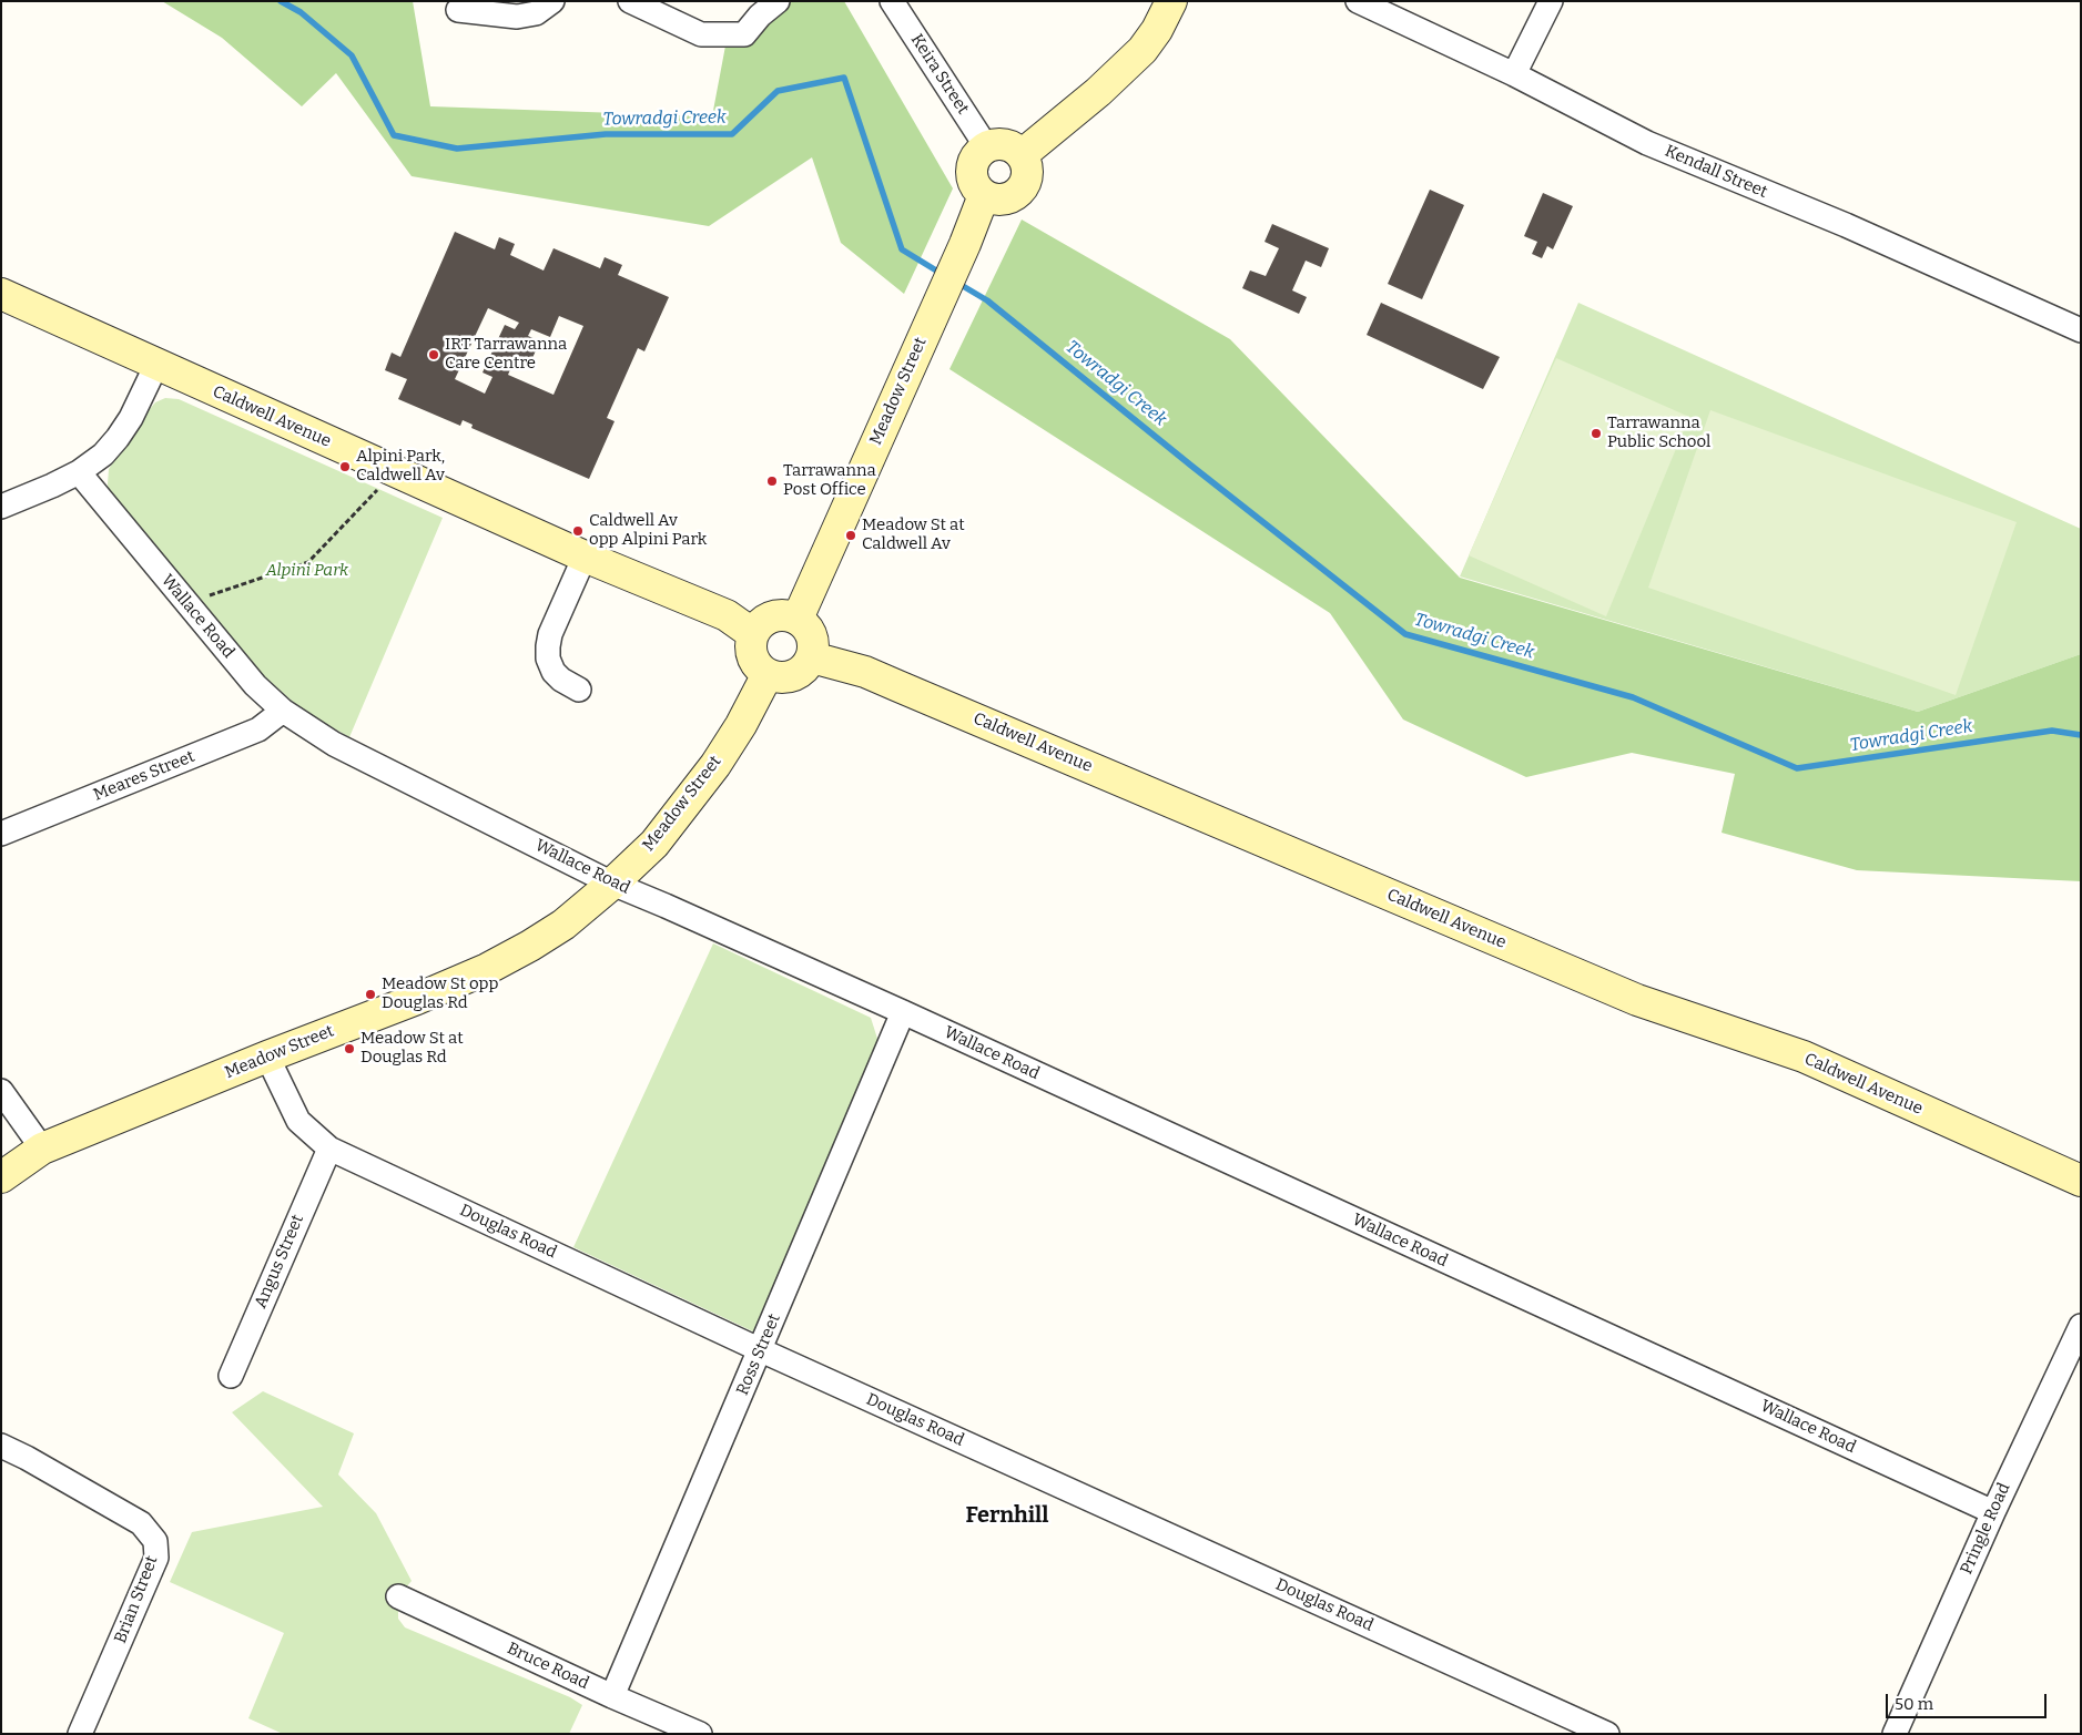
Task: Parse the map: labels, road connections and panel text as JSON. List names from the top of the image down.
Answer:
{
  "streets": {
    "main road": ["Meadow Street", "Caldwell Avenue"],
    "street": [
      "Keira Street",
      "Kendall Street",
      "Wallace Road",
      "Meares Street",
      "Douglas Road",
      "Angus Street",
      "Ross Street",
      "Pringle Road",
      "Brian Street",
      "Bruce Road"
    ]
  },
  "crossings": [
    ["Keira Street", "Meadow Street"],
    ["Meadow Street", "Caldwell Avenue"],
    ["Meadow Street", "Wallace Road"],
    ["Meadow Street", "Douglas Road"],
    ["Wallace Road", "Meares Street"],
    ["Wallace Road", "Ross Street"],
    ["Wallace Road", "Pringle Road"],
    ["Douglas Road", "Angus Street"],
    ["Douglas Road", "Ross Street"],
    ["Ross Street", "Bruce Road"]
  ],
  "districts": ["Fernhill"],
  "water": ["Towradgi Creek"],
  "parks": ["Alpini Park"],
  "places": [
    "IRT Tarrawanna Care Centre",
    "Tarrawanna Public School",
    "Alpini Park, Caldwell Av",
    "Tarrawanna Post Office",
    "Caldwell Av opp Alpini Park",
    "Meadow St at Caldwell Av",
    "Meadow St opp Douglas Rd",
    "Meadow St at Douglas Rd"
  ],
  "scale_bar": "50 m"
}
